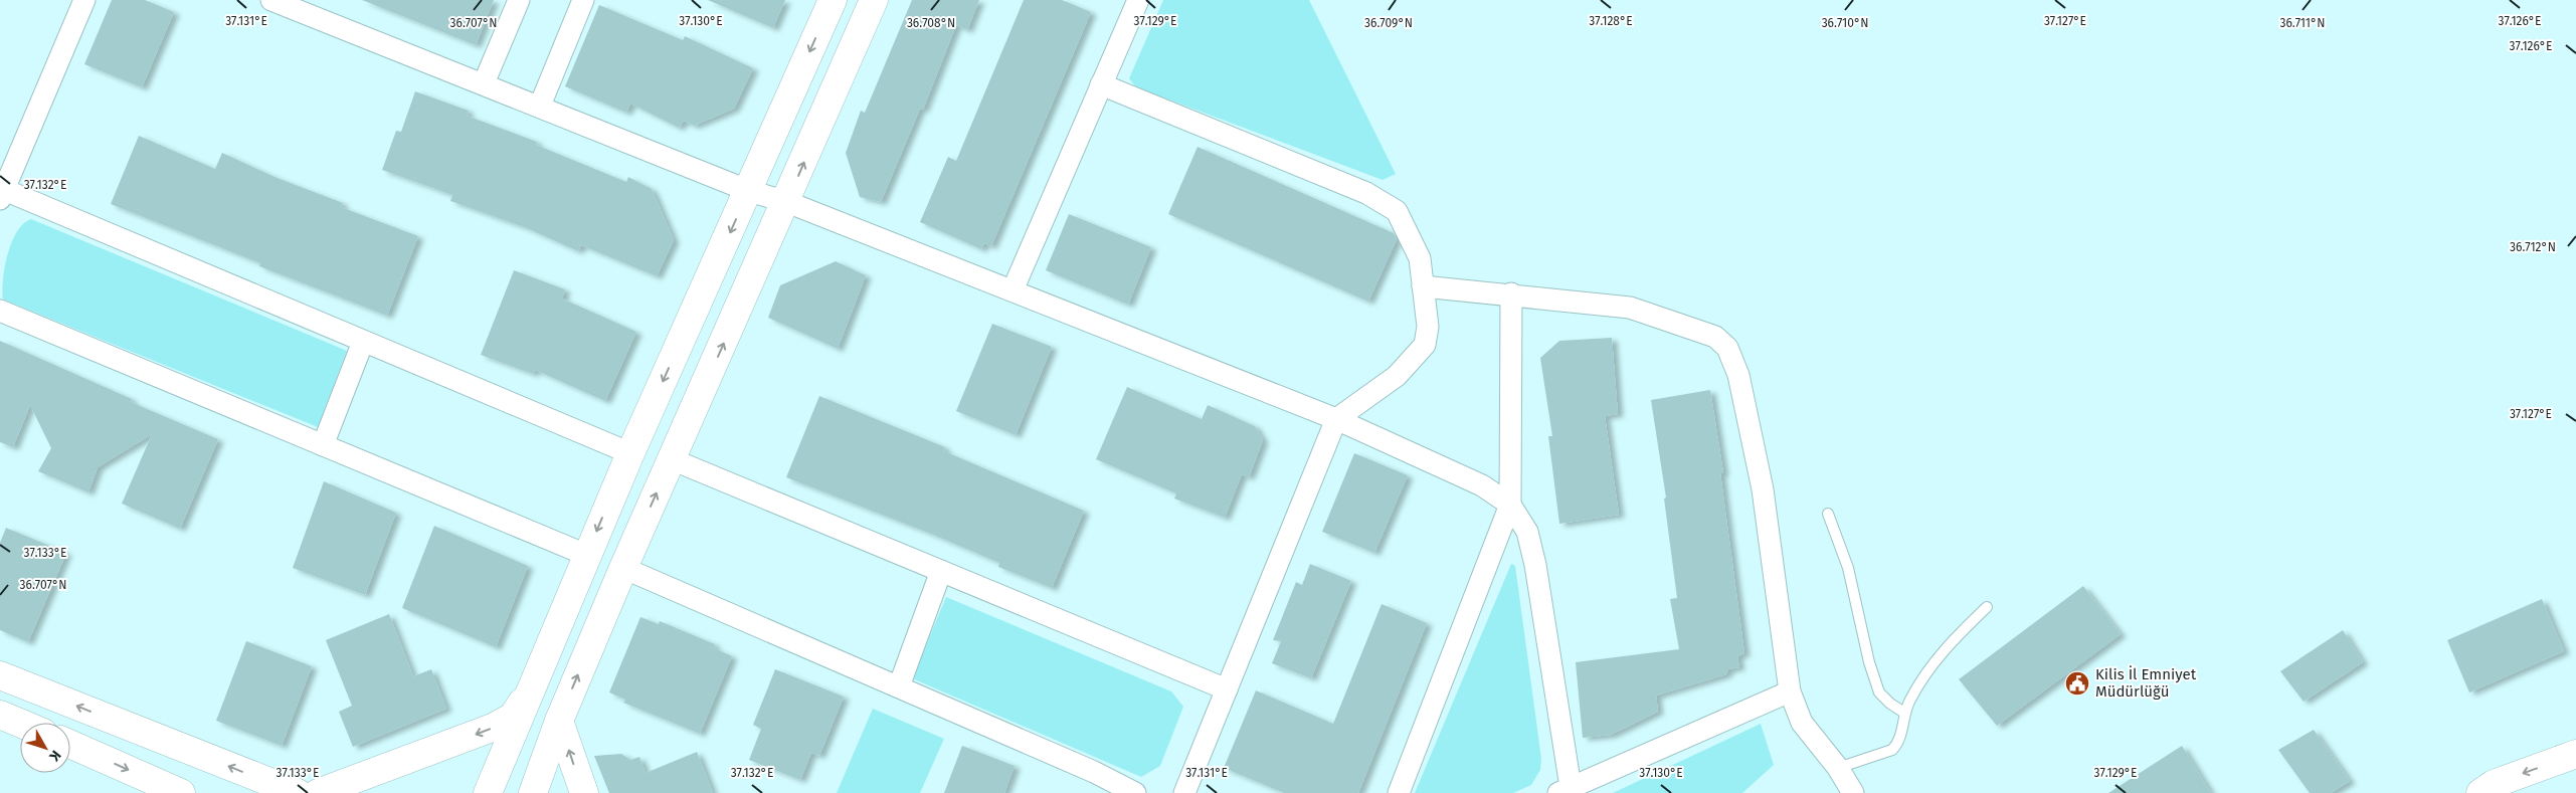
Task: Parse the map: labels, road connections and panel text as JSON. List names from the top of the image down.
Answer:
{
  "places": {
    "public building": ["Kilis İl Emniyet Müdürlüğü"]
  },
  "north": "bottom right",
  "coordinates": [
    "37.126°E",
    "37.131°E",
    "37.130°E",
    "37.129°E",
    "37.128°E",
    "37.127°E",
    "36.708°N",
    "36.709°N",
    "36.707°N",
    "36.710°N",
    "36.711°N",
    "37.132°E",
    "36.712°N",
    "37.133°E"
  ]
}
